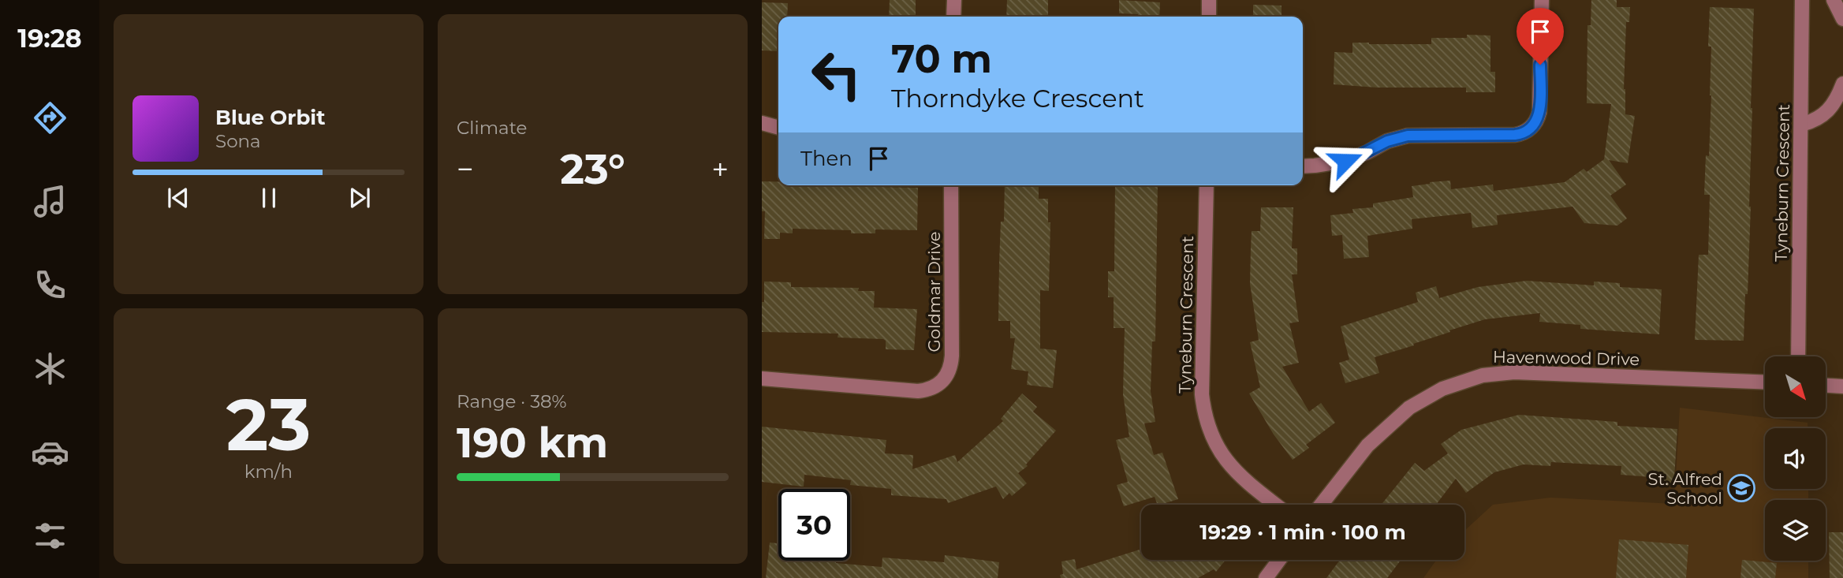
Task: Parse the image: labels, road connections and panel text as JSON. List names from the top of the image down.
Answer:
{
  "streets": {
    "street": ["Tyneburn Crescent", "Goldmar Drive", "Havenwood Drive"]
  },
  "places": {
    "school or university": ["St. Alfred School"]
  },
  "north": "bottom right",
  "page": {
    "tabs": "19:28",
    "tile": [
      "Climate",
      ["23", "km/h"],
      ["Range · 38%", "190 km"]
    ],
    "turn": ["70 m", "Thorndyke Crescent"],
    "song": ["Blue Orbit", "Sona"],
    "then": "Then",
    "heat": ["−", "23°", "+"],
    "limit": "30",
    "trip": "19:29 · 1 min · 100 m"
  }
}
